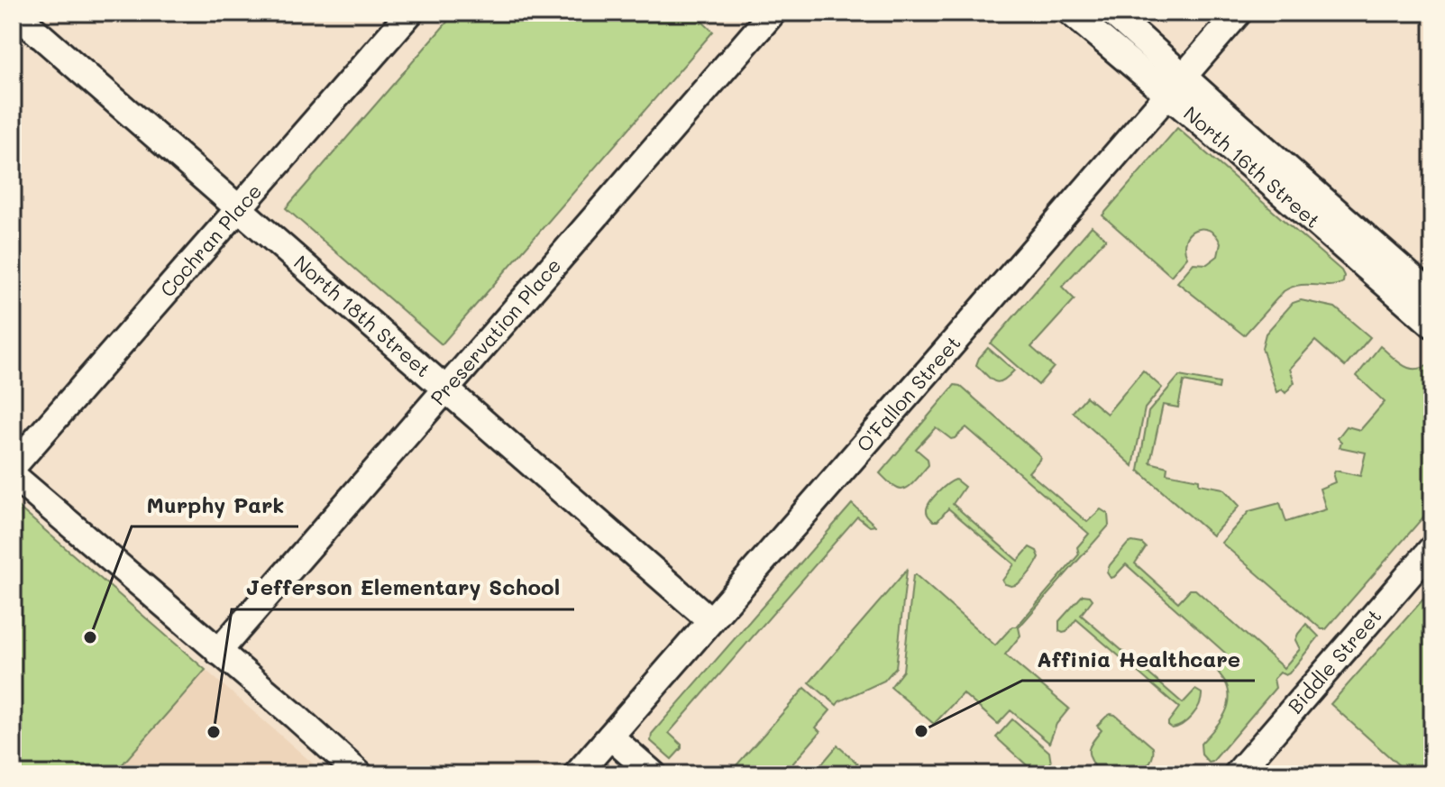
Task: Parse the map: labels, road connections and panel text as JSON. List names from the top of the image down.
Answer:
{
  "streets": {
    "street": [
      "North 16th Street",
      "Cochran Place",
      "North 18th Street",
      "Preservation Place",
      "O'Fallon Street",
      "Biddle Street"
    ]
  },
  "crossings": [
    ["North 16th Street", "O'Fallon Street"],
    ["Cochran Place", "North 18th Street"],
    ["North 18th Street", "Preservation Place"],
    ["North 18th Street", "O'Fallon Street"]
  ],
  "places": ["Murphy Park", "Affinia Healthcare", "Jefferson Elementary School"]
}
